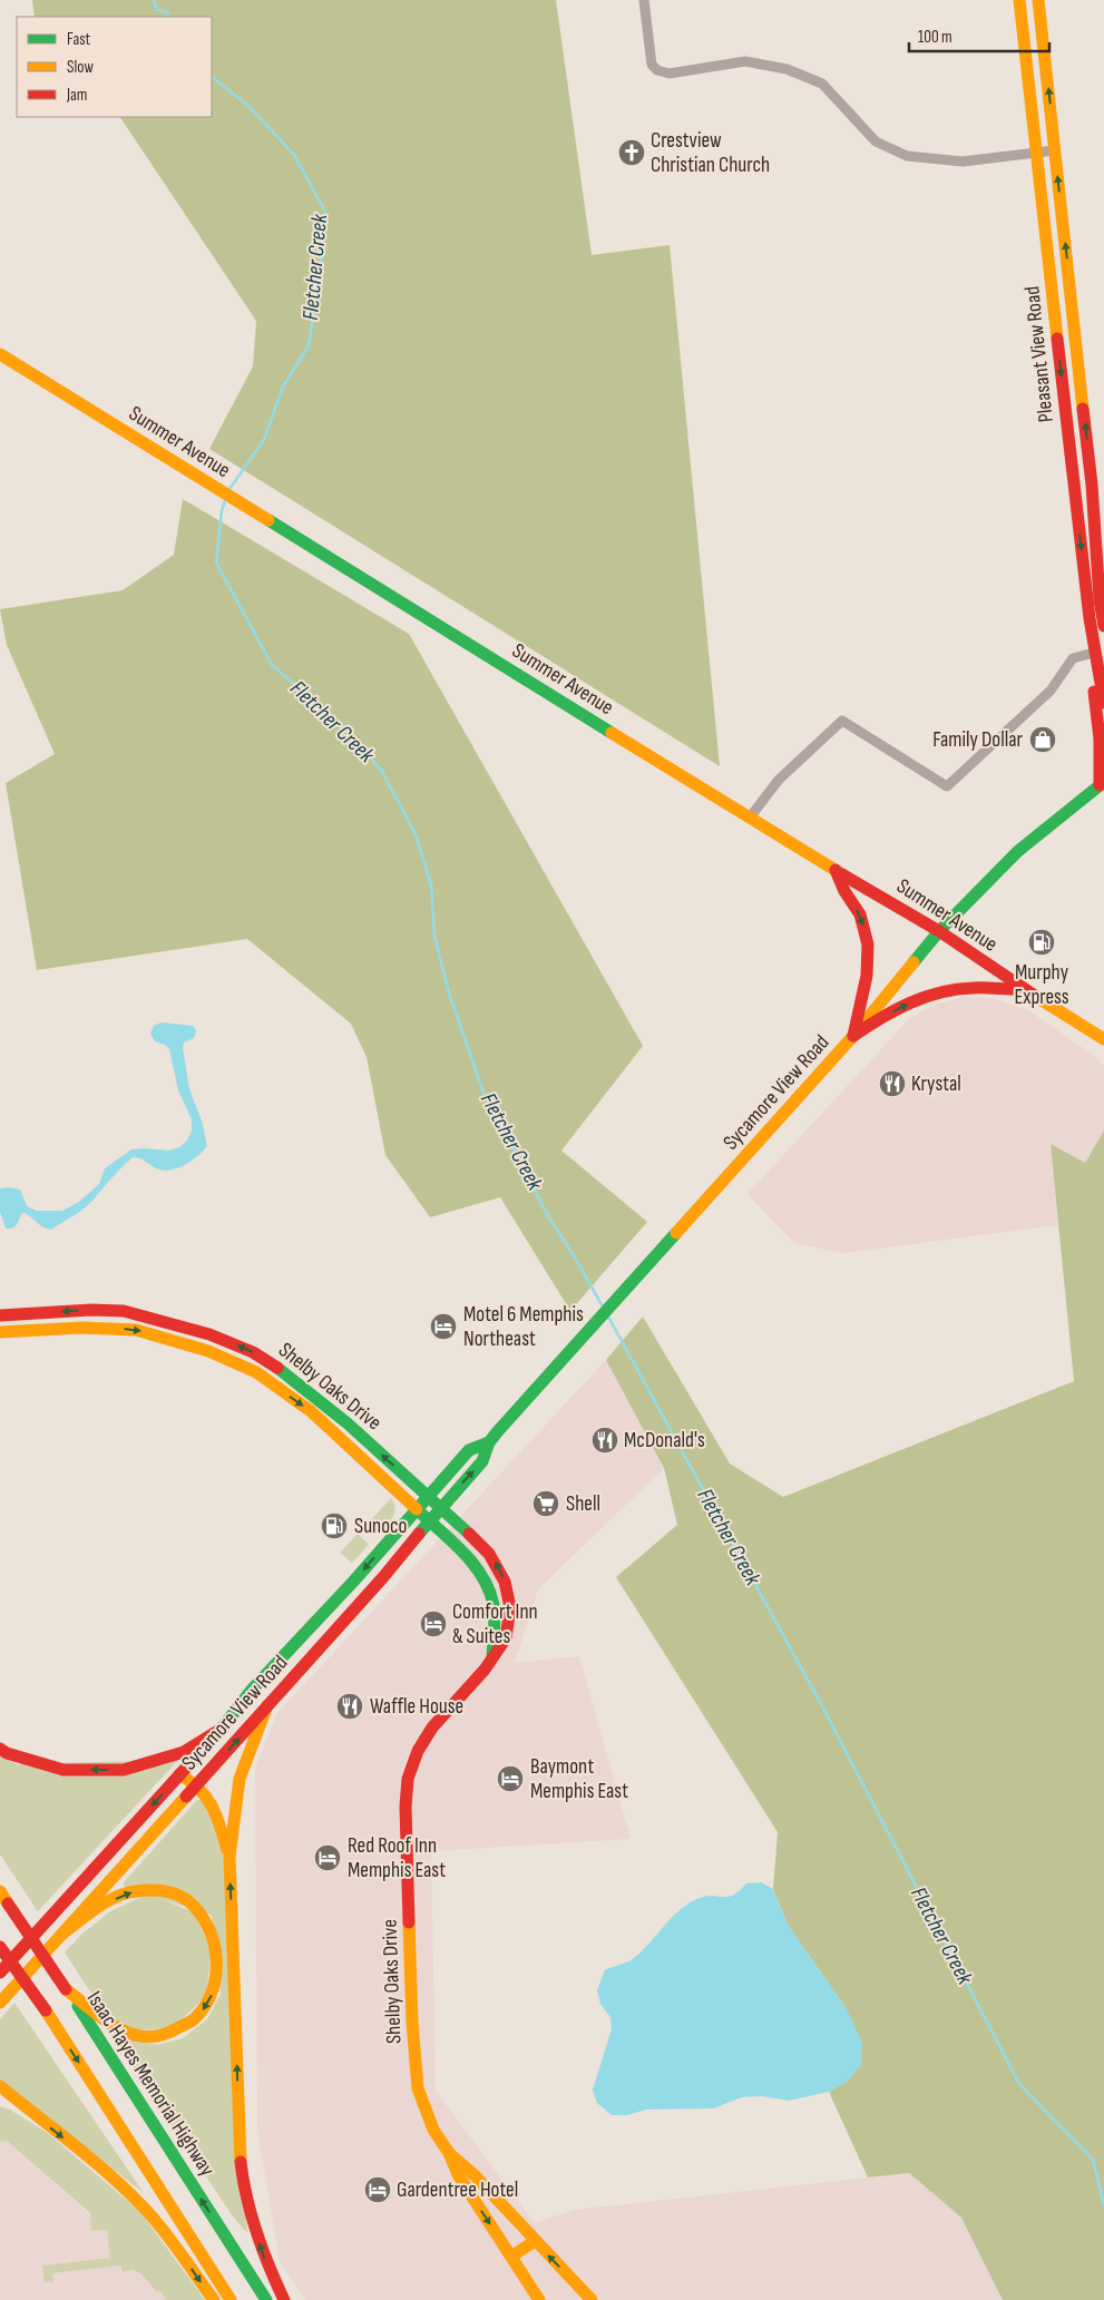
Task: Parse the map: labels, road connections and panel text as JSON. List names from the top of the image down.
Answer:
{
  "streets": {
    "main road": [
      "Pleasant View Road",
      "Summer Avenue",
      "Sycamore View Road",
      "Shelby Oaks Drive",
      "Isaac Hayes Memorial Highway"
    ]
  },
  "crossings": [
    ["Summer Avenue", "Sycamore View Road"],
    ["Sycamore View Road", "Shelby Oaks Drive"]
  ],
  "water": ["Fletcher Creek"],
  "places": {
    "church": ["Crestview Christian Church"],
    "shop": ["Family Dollar"],
    "fuel station": ["Murphy Express", "Sunoco"],
    "restaurant": ["Krystal", "McDonald's", "Waffle House"],
    "hotel": [
      "Motel 6 Memphis Northeast",
      "Comfort Inn & Suites",
      "Baymont Memphis East",
      "Red Roof Inn Memphis East",
      "Gardentree Hotel"
    ],
    "supermarket": ["Shell"]
  },
  "legend": ["Fast", "Slow", "Jam"],
  "scale_bar": "100 m"
}
